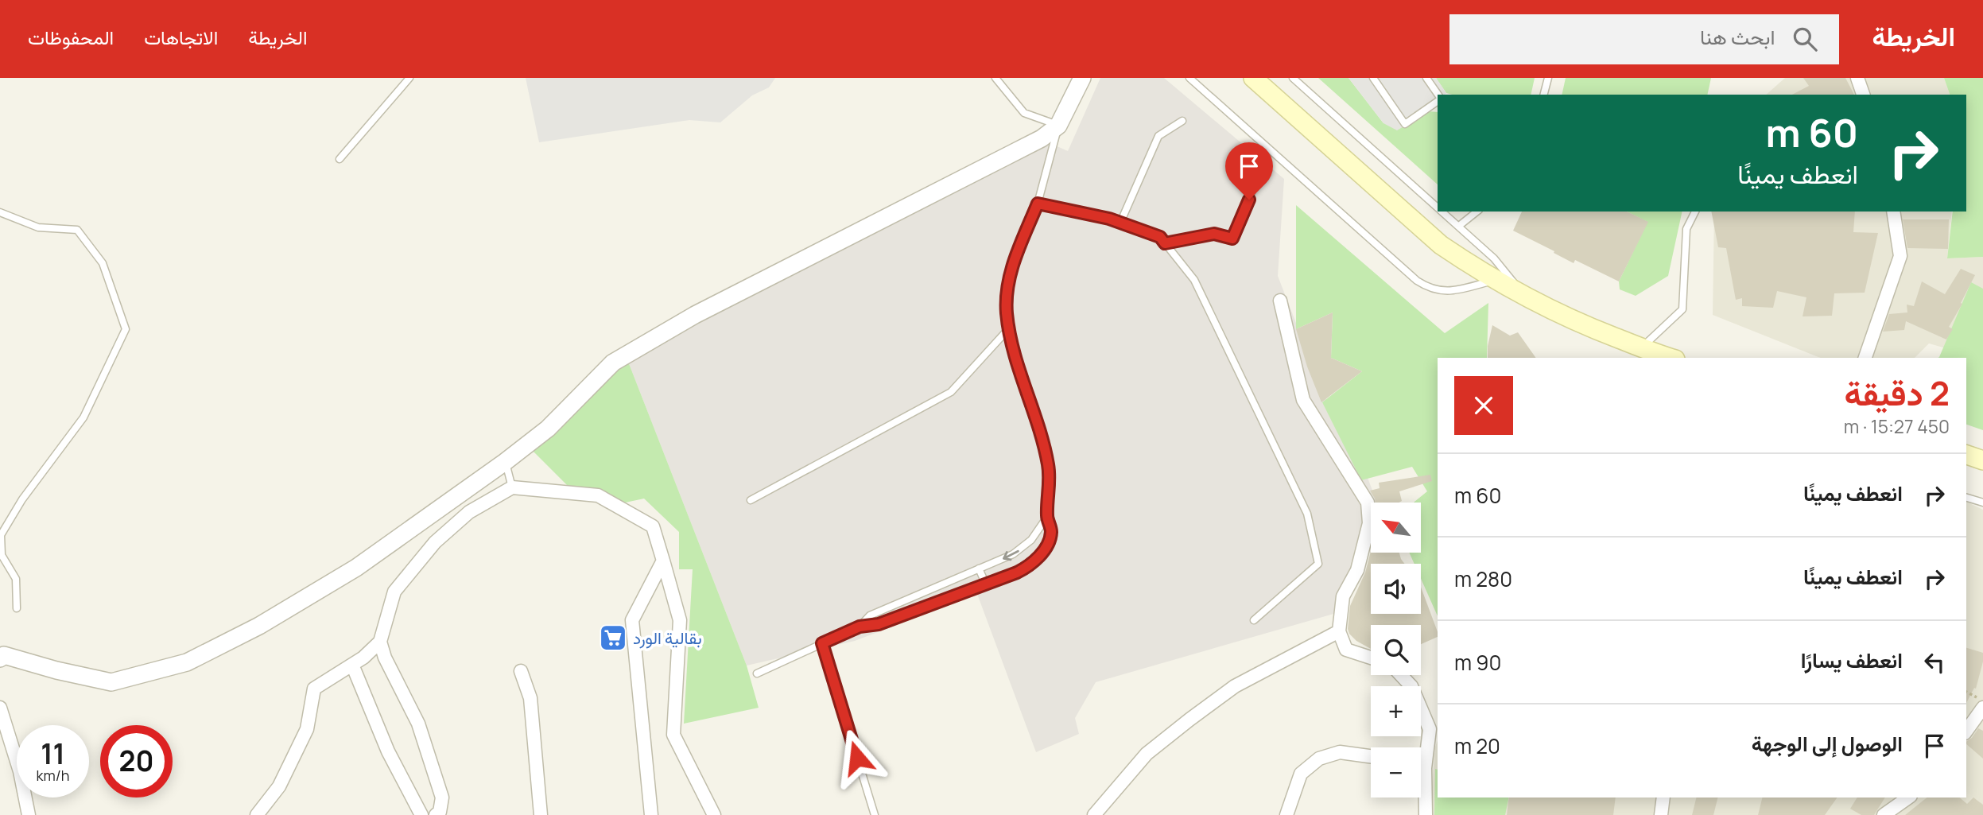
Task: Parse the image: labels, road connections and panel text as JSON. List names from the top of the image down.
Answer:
{
  "places": {
    "supermarket": ["بقالية الورد"]
  },
  "north": "top left",
  "page": {
    "header": "الخريطة",
    "search": "ابحث هنا",
    "nav": ["الخريطة", "الاتجاهات", "المحفوظات"],
    "turn": ["60 m", "انعطف يمينًا"],
    "heading": ["2 دقيقة", "450 m · 15:27"],
    "list": [
      {
        "name": "انعطف يمينًا",
        "value": "60 m"
      },
      {
        "name": "انعطف يمينًا",
        "value": "280 m"
      },
      {
        "name": "انعطف يسارًا",
        "value": "90 m"
      },
      {
        "name": "الوصول إلى الوجهة",
        "value": "20 m"
      }
    ],
    "map_buttons": ["+", "−"],
    "speed": "11 km/h",
    "limit": "20"
  }
}
